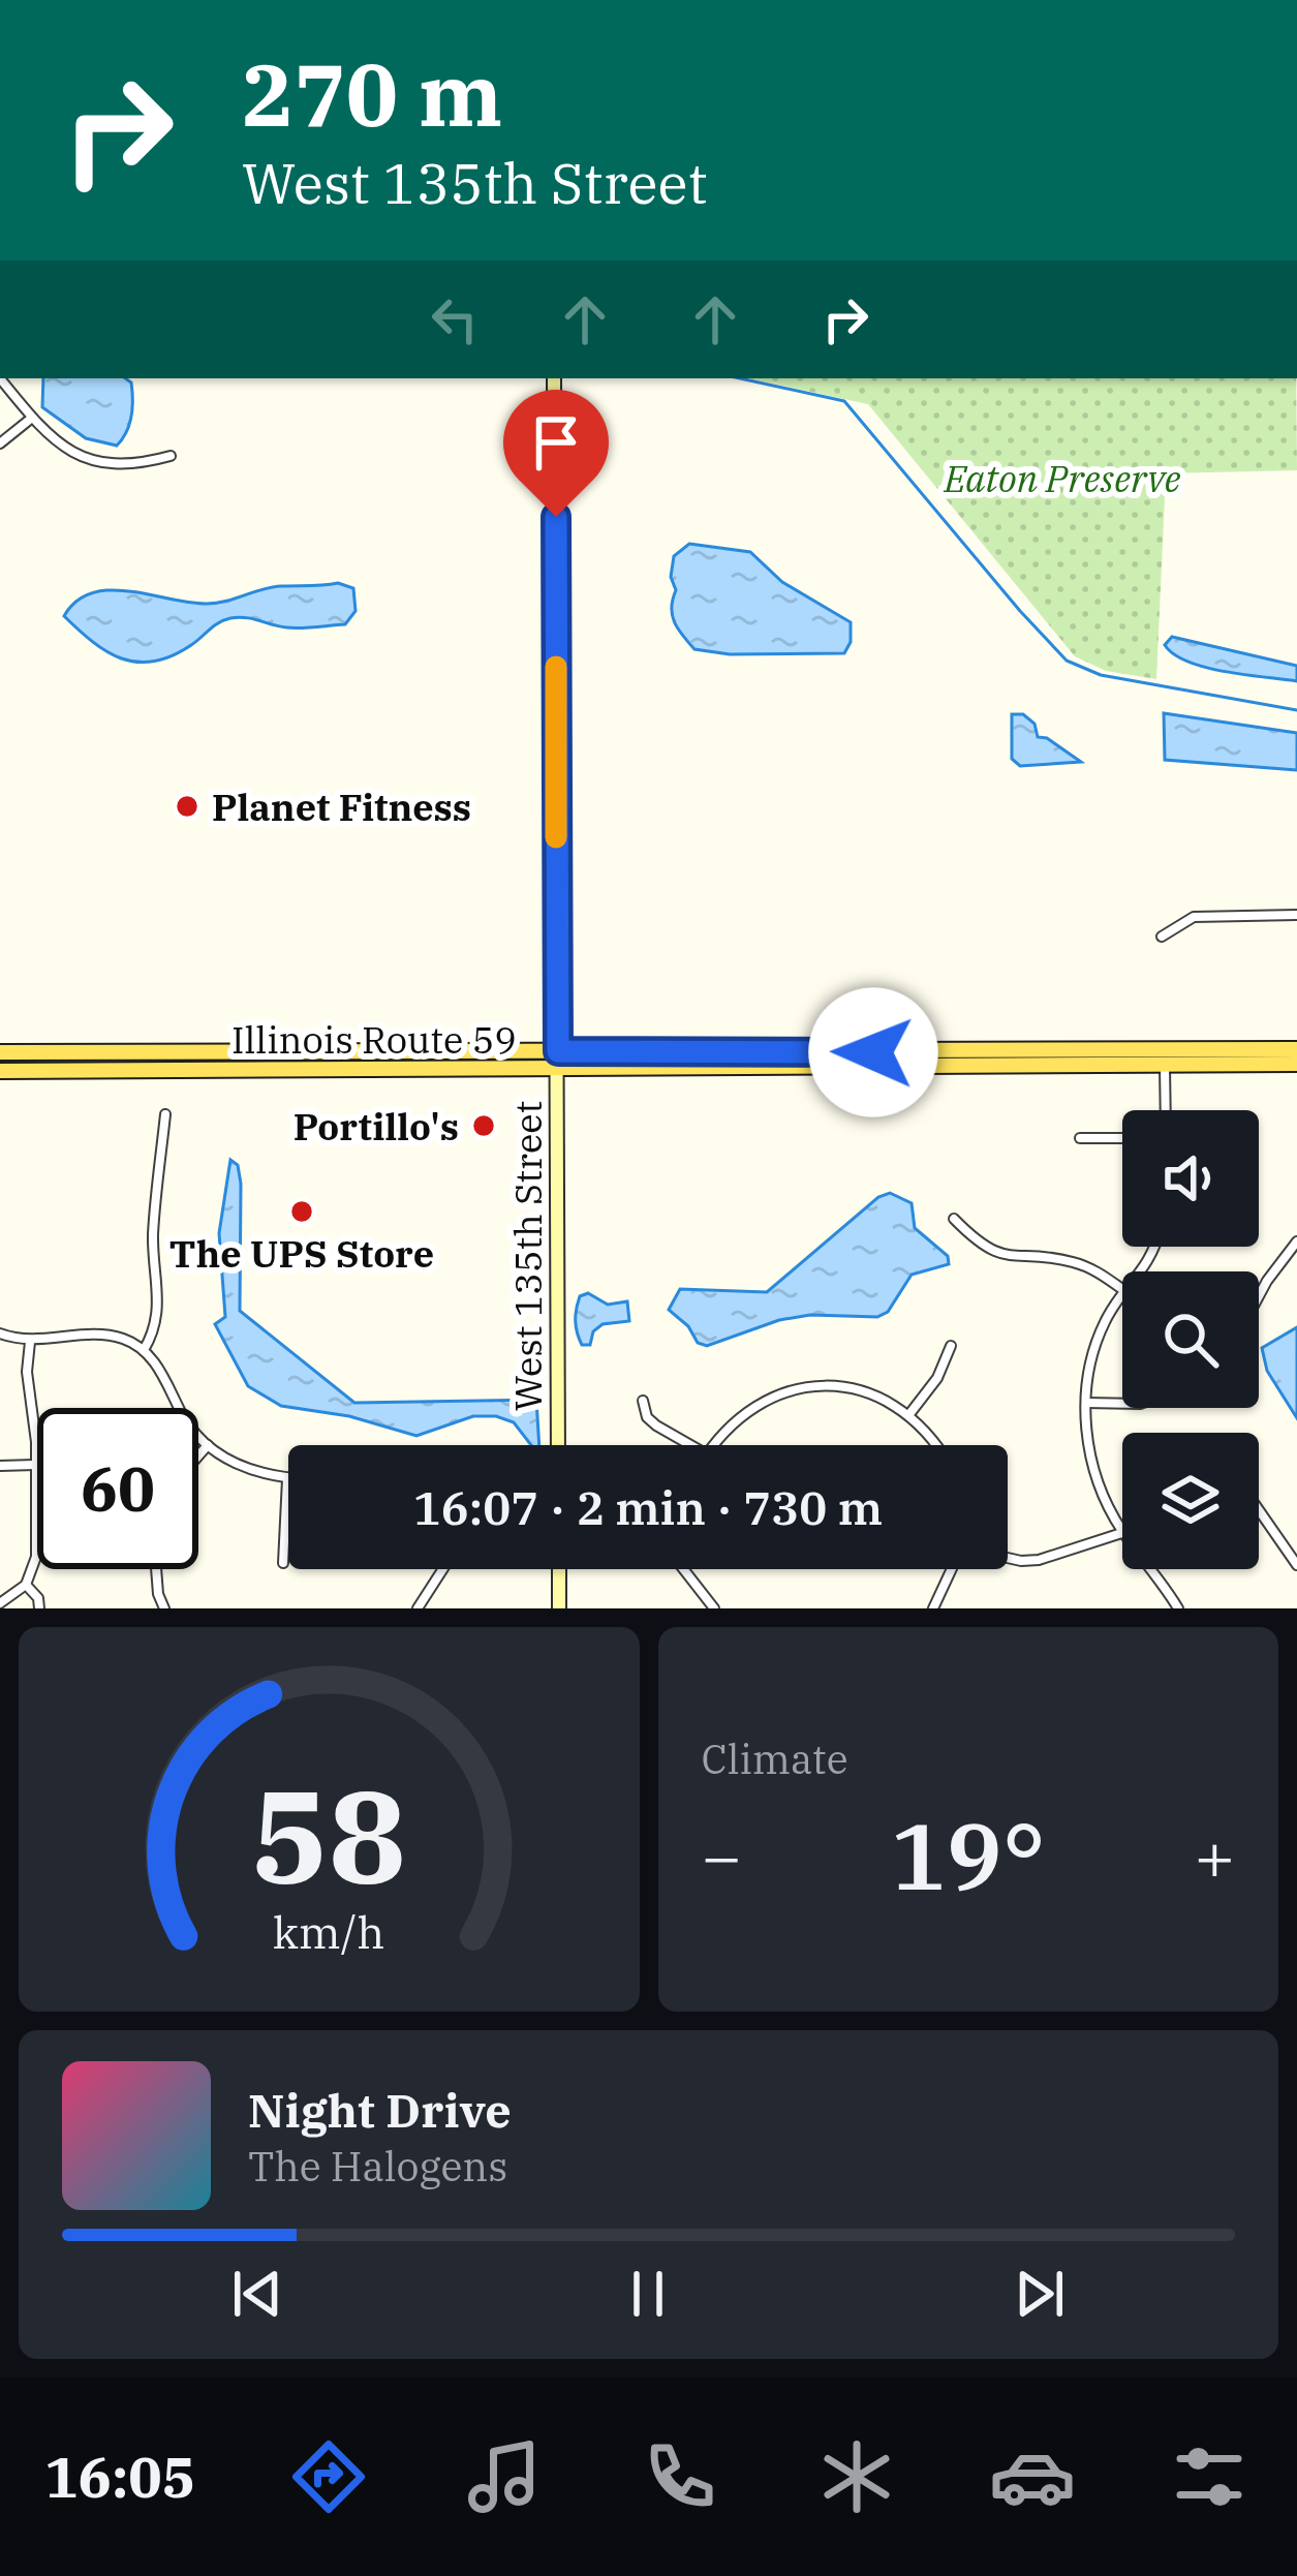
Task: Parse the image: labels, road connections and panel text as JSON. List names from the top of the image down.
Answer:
{
  "streets": {
    "main road": ["Illinois Route 59"],
    "street": ["West 135th Street"]
  },
  "crossings": [
    ["Illinois Route 59", "West 135th Street"]
  ],
  "parks": ["Eaton Preserve"],
  "places": ["Planet Fitness", "Portillo's", "The UPS Store"],
  "page": {
    "turn": ["270 m", "West 135th Street"],
    "limit": "60",
    "trip": "16:07 · 2 min · 730 m",
    "tile": "Climate",
    "heat": ["−", "19°", "+"],
    "song": ["Night Drive", "The Halogens"],
    "tabs": "16:05",
    "gauge": ["58", "km/h"]
  }
}
